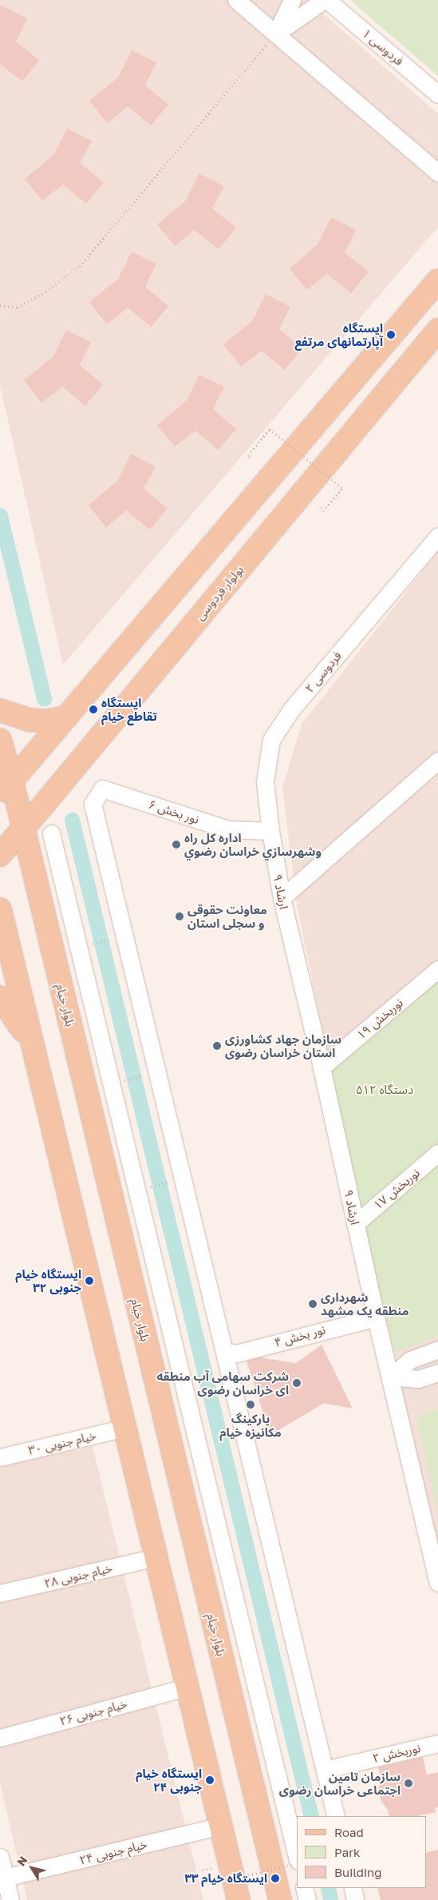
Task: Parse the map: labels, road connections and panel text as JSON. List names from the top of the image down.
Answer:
{
  "streets": {
    "main road": ["بولوار فردوسی", "بلوار خیام"],
    "street": [
      "فردوسی ۱",
      "فردوسی ۲",
      "نور بخش ۶",
      "ارشاد ۹",
      "نوربخش ۱۹",
      "نوربخش ۱۷",
      "نور بخش ۴",
      "خیام جنوبی ۳۰",
      "خیام جنوبی ۲۸",
      "خیام جنوبی ۲۶",
      "نوربخش ۲",
      "خیام جنوبی ۲۴"
    ]
  },
  "crossings": [
    ["بولوار فردوسی", "بلوار خیام"],
    ["فردوسی ۲", "نور بخش ۶"],
    ["فردوسی ۲", "ارشاد ۹"],
    ["نور بخش ۶", "ارشاد ۹"],
    ["ارشاد ۹", "نوربخش ۱۹"],
    ["ارشاد ۹", "نوربخش ۱۷"],
    ["ارشاد ۹", "نور بخش ۴"]
  ],
  "parks": ["۵۱۲ دستگاه"],
  "places": [
    "ایستگاه آپارتمانهای مرتفع",
    "ایستگاه تقاطع خیام",
    "اداره كل راه وشهرسازي خراسان رضوي",
    "معاونت حقوقی و سجلی استان",
    "سازمان جهاد کشاورزی استان خراسان رضوی",
    "ایستگاه خیام جنوبی ۳۲",
    "شهرداری منطقه یک مشهد",
    "شرکت سهامی آب منطقه ای خراسان رضوی",
    "پارکینگ مکانیزه خیام",
    "ایستگاه خیام جنوبی ۲۴",
    "سازمان تامین اجتماعی خراسان رضوی",
    "ایستگاه خیام ۳۳"
  ],
  "legend": ["Road", "Park", "Building"],
  "north": "top left"
}
